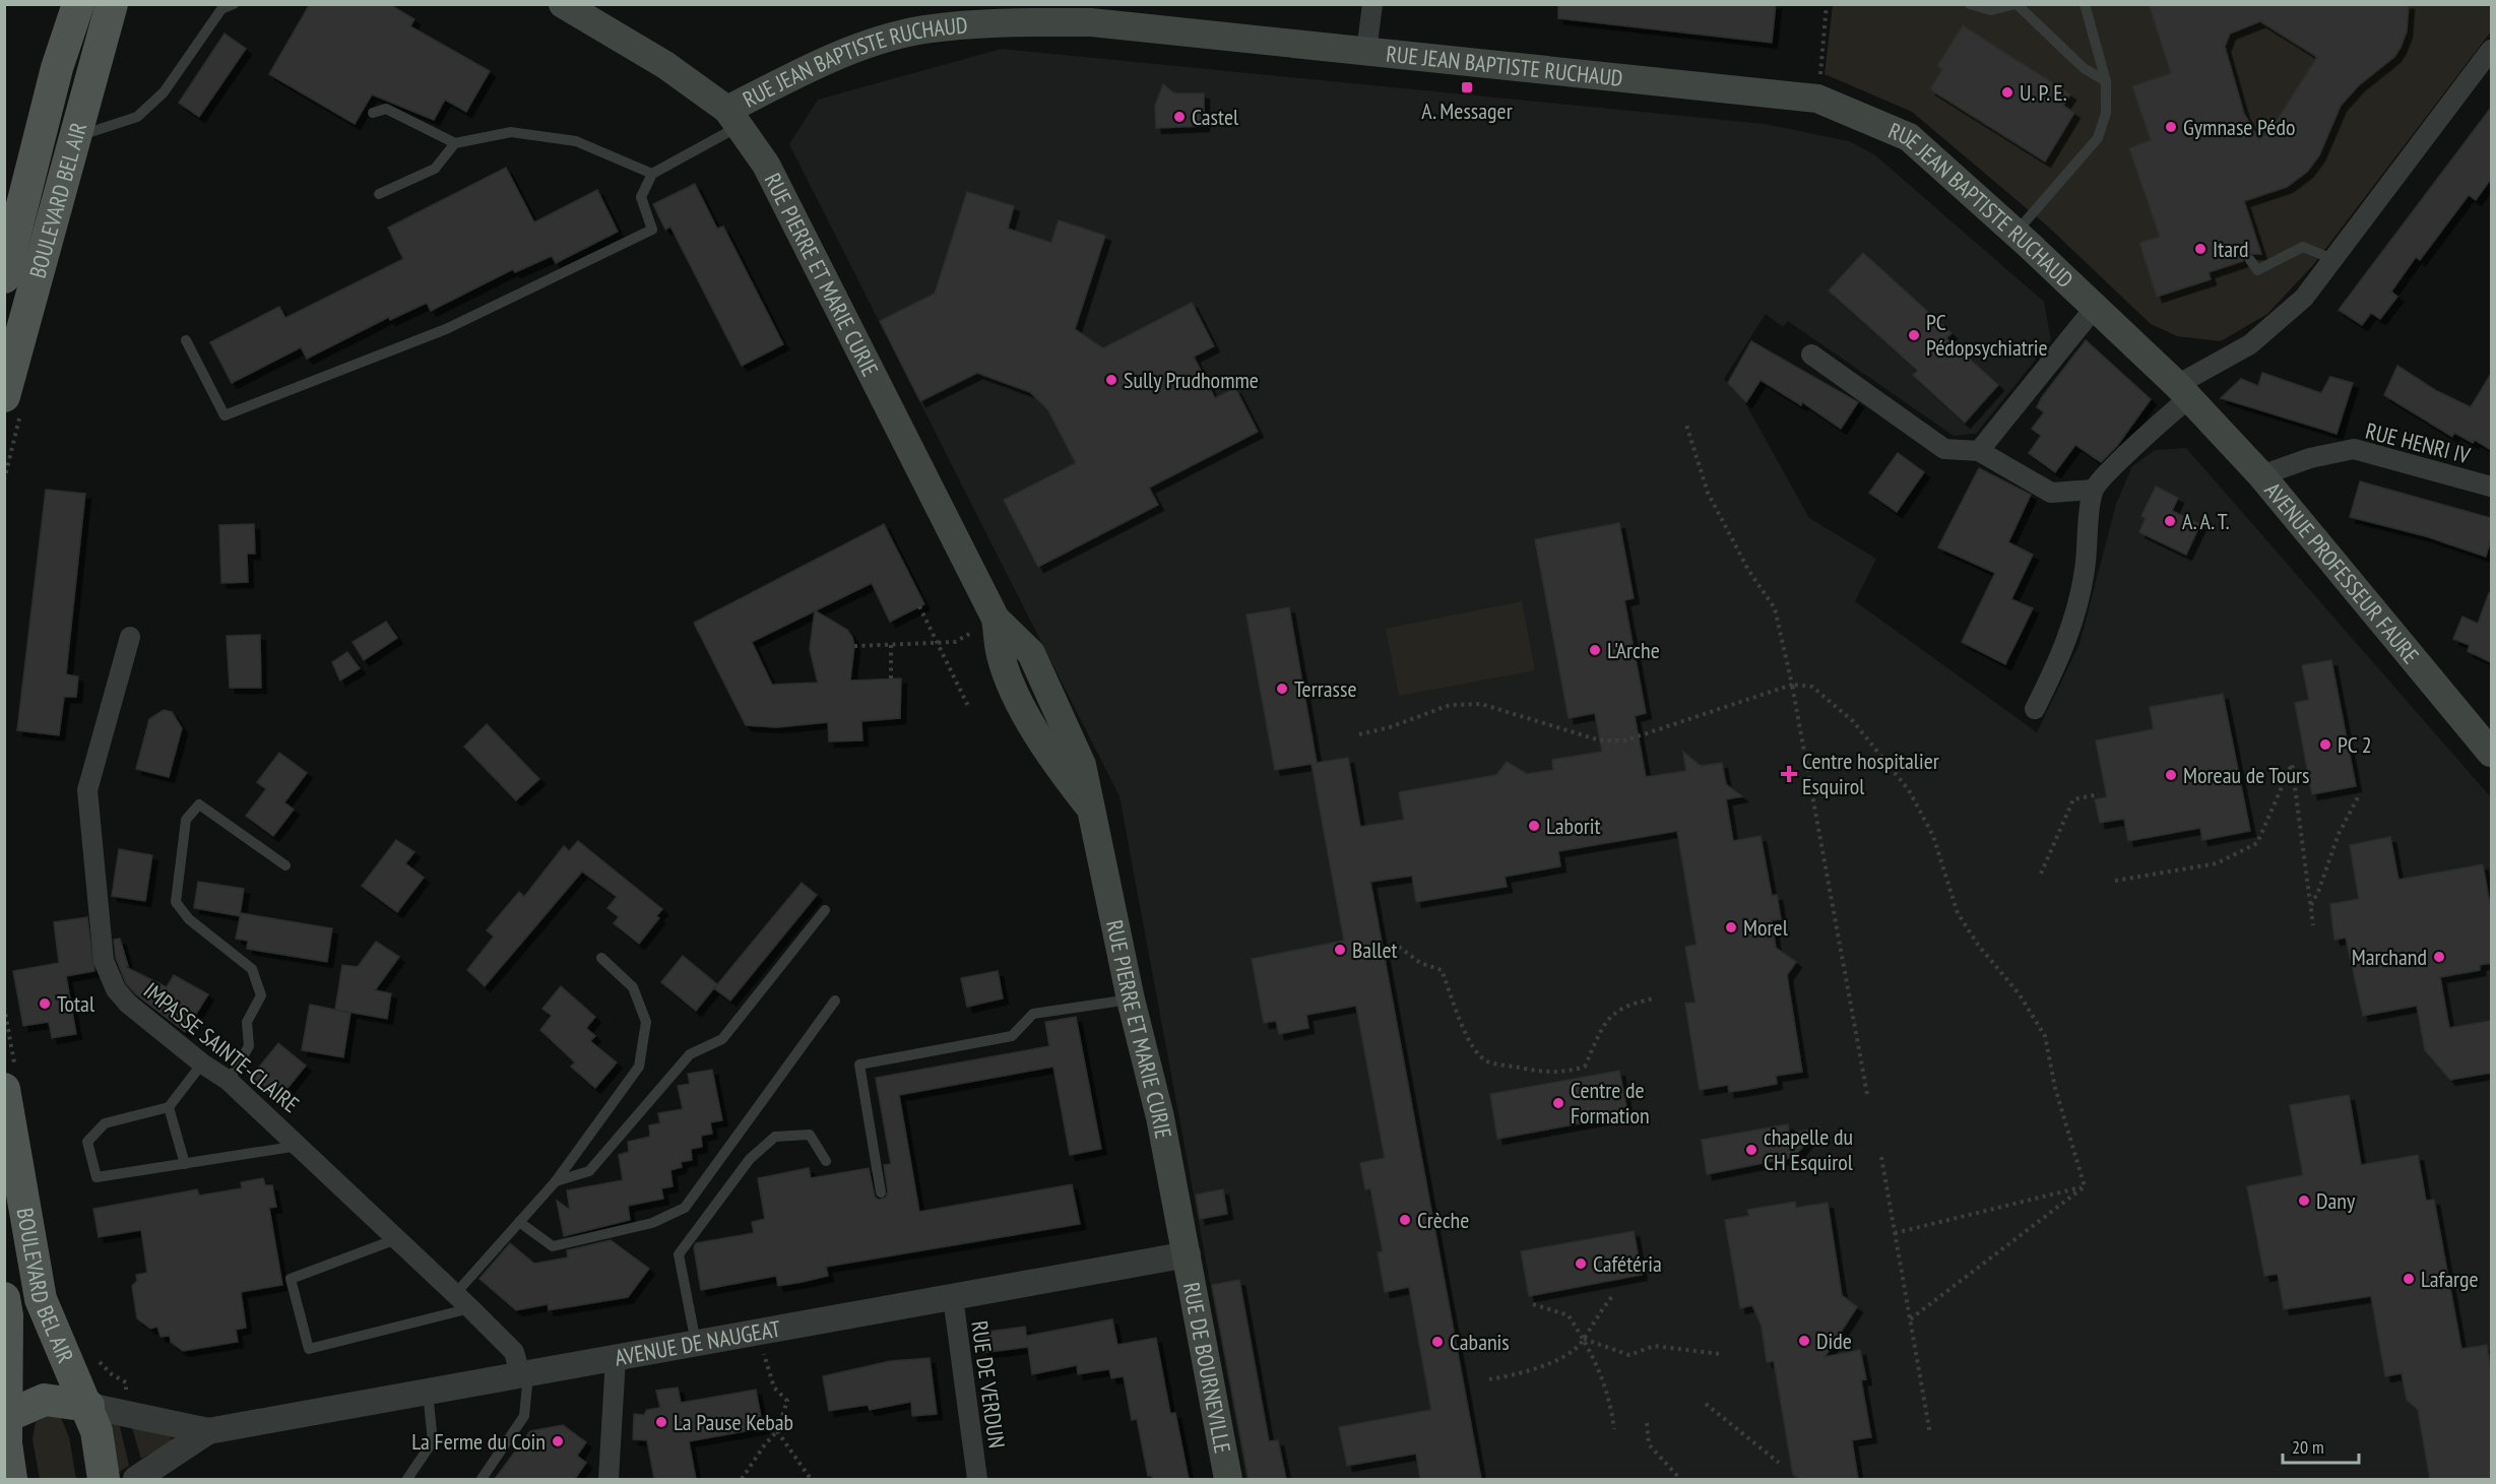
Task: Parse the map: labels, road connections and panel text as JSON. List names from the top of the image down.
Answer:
{
  "streets": {
    "main road": [
      "RUE JEAN BAPTISTE RUCHAUD",
      "BOULEVARD BEL AIR",
      "RUE PIERRE ET MARIE CURIE",
      "AVENUE PROFESSEUR FAURE",
      "AVENUE DE NAUGEAT",
      "RUE DE BOURNEVILLE"
    ],
    "street": ["RUE HENRI IV", "IMPASSE SAINTE-CLAIRE", "RUE DE VERDUN"]
  },
  "crossings": [
    ["RUE JEAN BAPTISTE RUCHAUD", "RUE PIERRE ET MARIE CURIE"],
    ["RUE JEAN BAPTISTE RUCHAUD", "AVENUE PROFESSEUR FAURE"],
    ["BOULEVARD BEL AIR", "AVENUE DE NAUGEAT"],
    ["RUE PIERRE ET MARIE CURIE", "AVENUE DE NAUGEAT"],
    ["RUE PIERRE ET MARIE CURIE", "RUE DE BOURNEVILLE"],
    ["RUE HENRI IV", "AVENUE PROFESSEUR FAURE"],
    ["IMPASSE SAINTE-CLAIRE", "AVENUE DE NAUGEAT"],
    ["AVENUE DE NAUGEAT", "RUE DE BOURNEVILLE"],
    ["AVENUE DE NAUGEAT", "RUE DE VERDUN"]
  ],
  "places": {
    "transit": ["A. Messager"],
    "other": [
      "U. P. E.",
      "Castel",
      "Gymnase Pédo",
      "Itard",
      "PC Pédopsychiatrie",
      "Sully Prudhomme",
      "A. A. T.",
      "L'Arche",
      "Terrasse",
      "PC 2",
      "Moreau de Tours",
      "Laborit",
      "Morel",
      "Ballet",
      "Marchand",
      "Total",
      "Centre de Formation",
      "chapelle du CH Esquirol",
      "Dany",
      "Crèche",
      "Cafétéria",
      "Lafarge",
      "Dide",
      "Cabanis",
      "La Pause Kebab",
      "La Ferme du Coin"
    ],
    "health": ["Centre hospitalier Esquirol"]
  },
  "scale_bar": "20 m"
}
